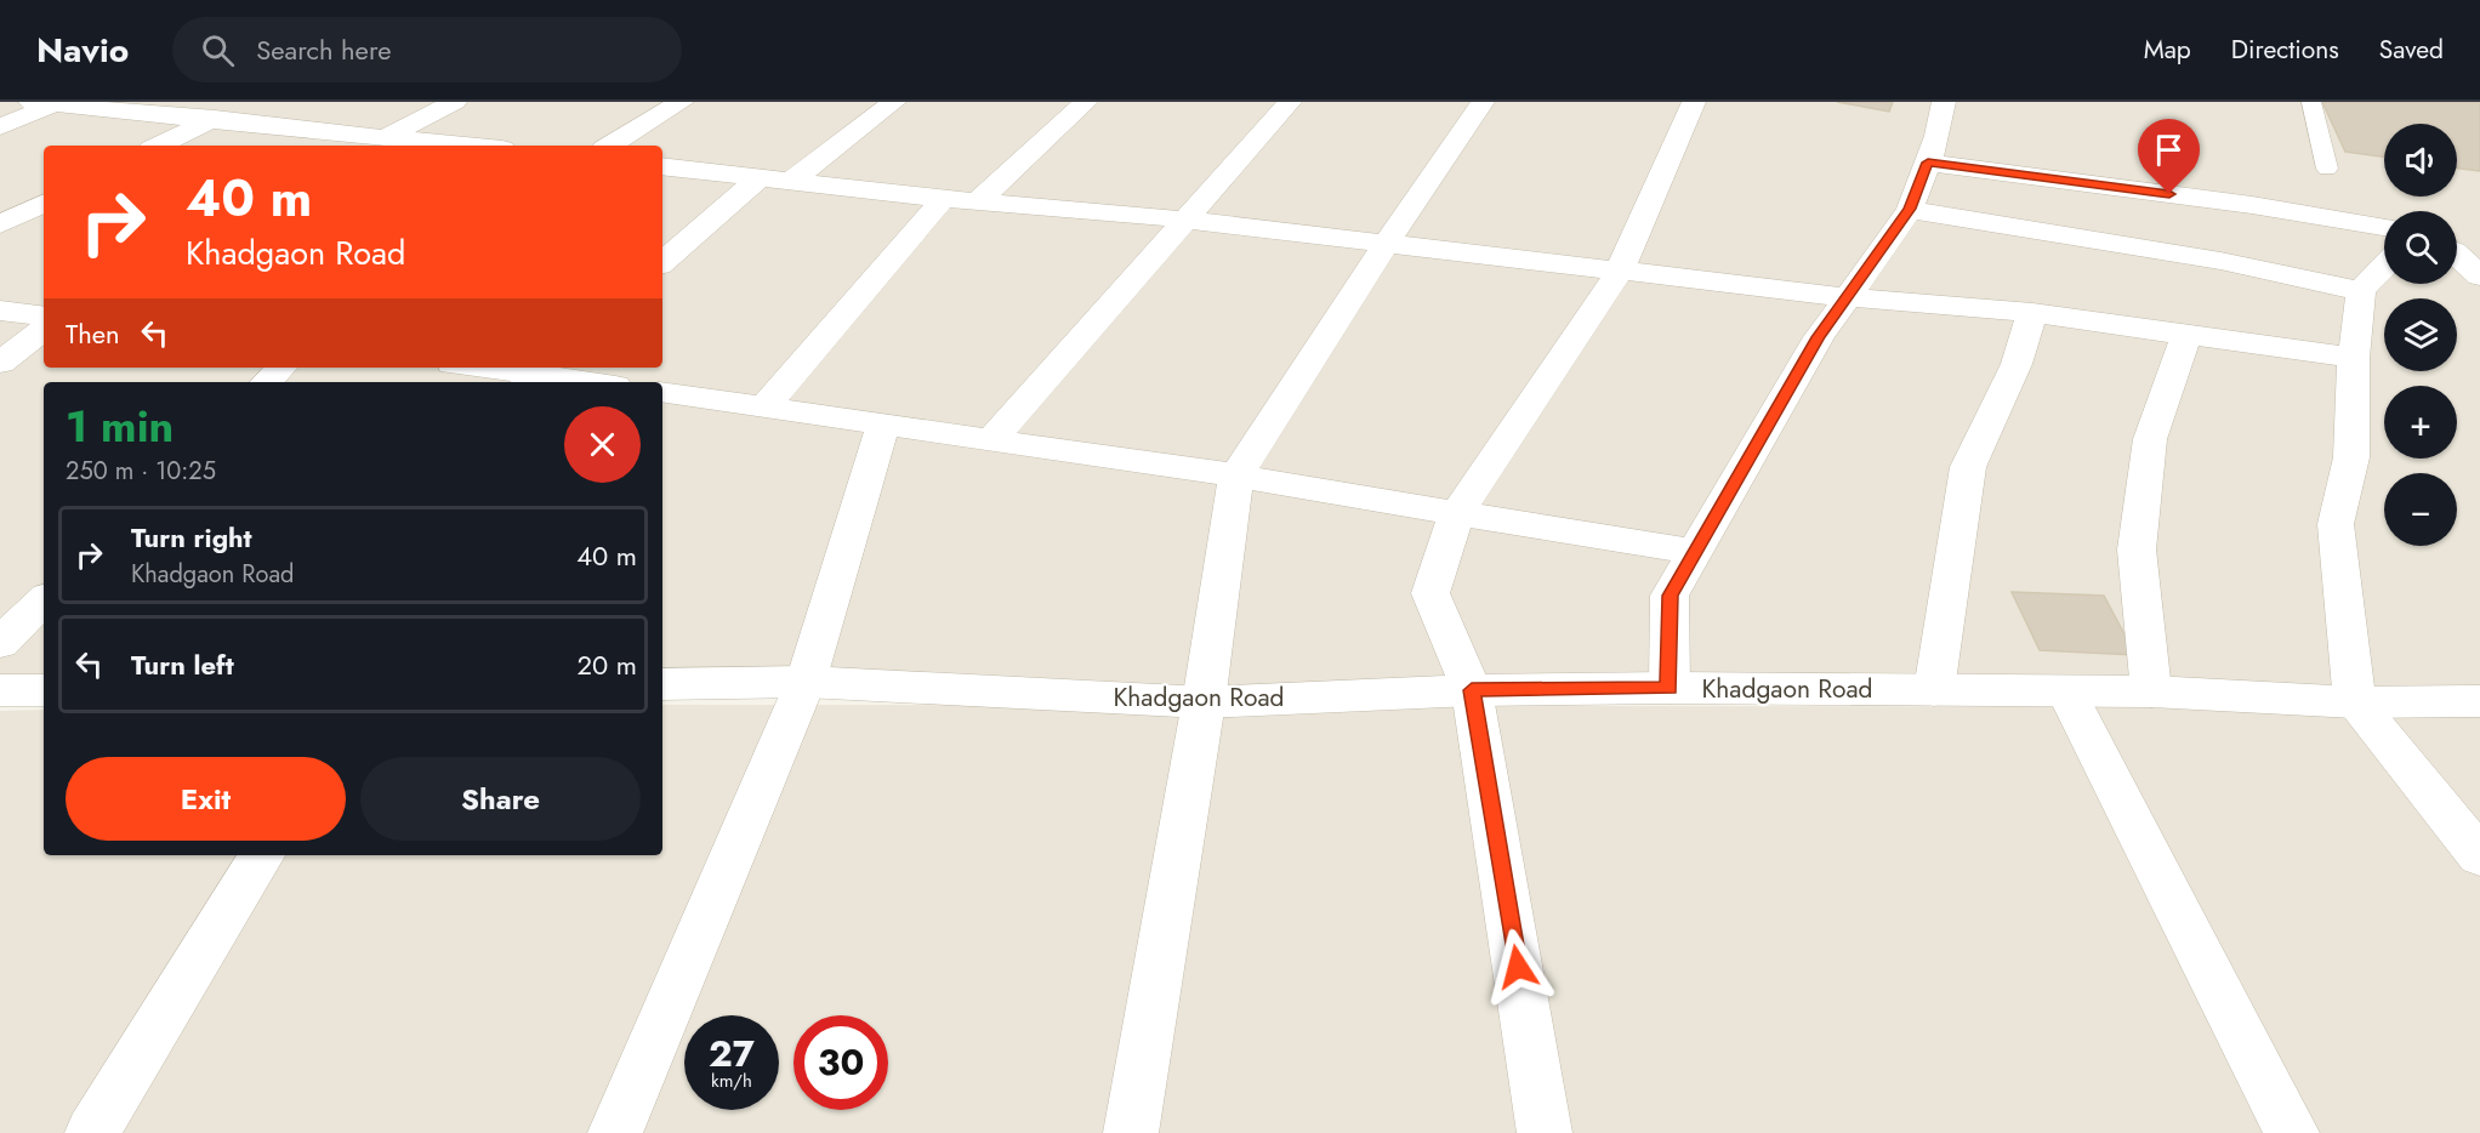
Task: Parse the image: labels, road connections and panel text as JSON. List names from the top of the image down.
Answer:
{
  "streets": {
    "street": ["Khadgaon Road"]
  },
  "page": {
    "header": "Navio",
    "search": "Search here",
    "nav": ["Map", "Directions", "Saved"],
    "map_buttons": ["+", "−"],
    "turn": ["40 m", "Khadgaon Road"],
    "then": "Then",
    "heading": ["1 min", "250 m · 10:25"],
    "list": [
      {
        "name": "Turn right",
        "note": "Khadgaon Road",
        "value": "40 m"
      },
      {
        "name": "Turn left",
        "value": "20 m"
      }
    ],
    "buttons": ["Exit", "Share"],
    "speed": "27 km/h",
    "limit": "30"
  }
}
